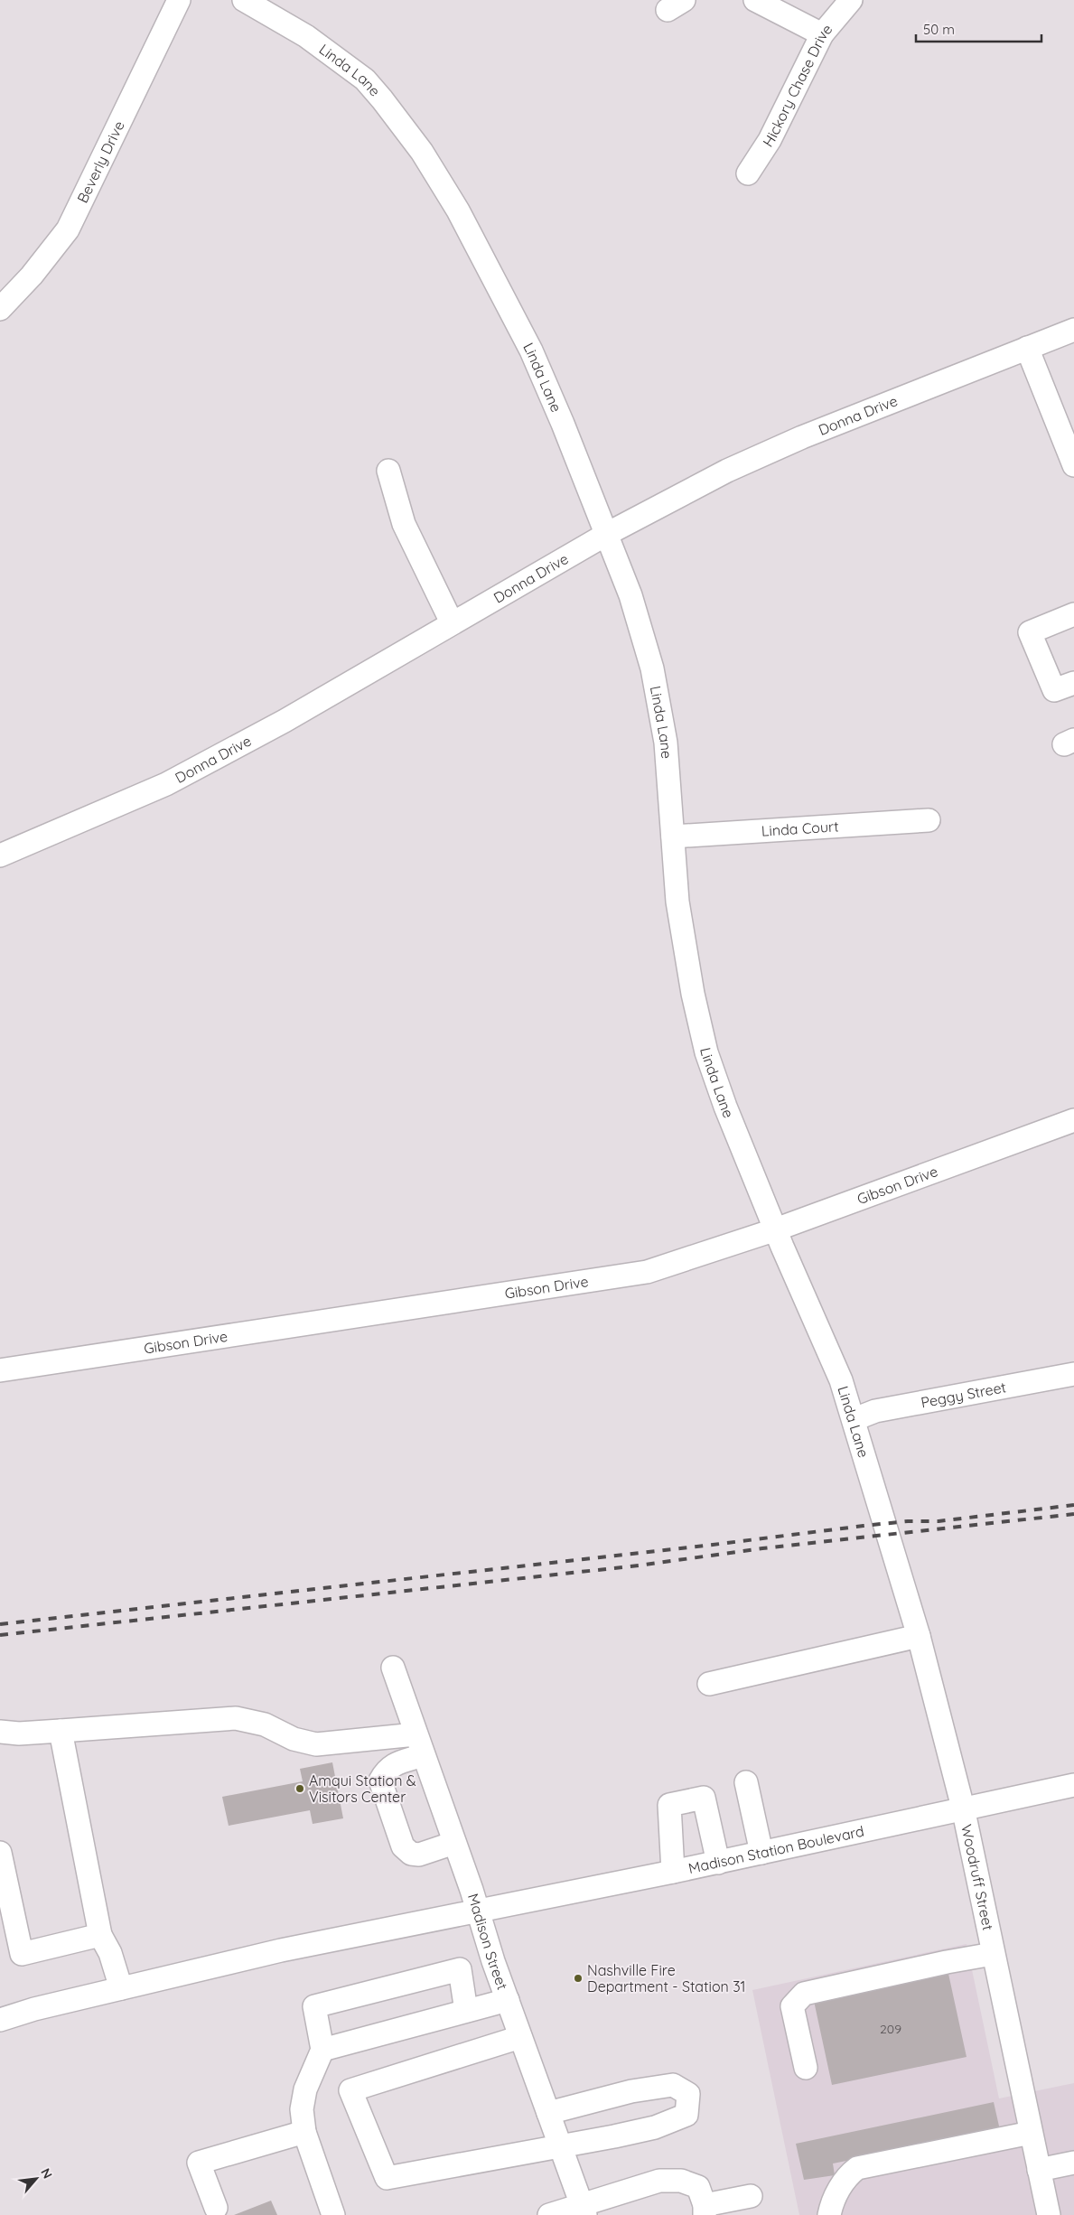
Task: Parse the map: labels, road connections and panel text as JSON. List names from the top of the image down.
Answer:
{
  "streets": {
    "street": [
      "Linda Lane",
      "Hickory Chase Drive",
      "Beverly Drive",
      "Donna Drive",
      "Linda Court",
      "Gibson Drive",
      "Peggy Street",
      "Madison Station Boulevard",
      "Woodruff Street",
      "Madison Street"
    ]
  },
  "crossings": [
    ["Linda Lane", "Donna Drive"],
    ["Linda Lane", "Linda Court"],
    ["Linda Lane", "Gibson Drive"],
    ["Linda Lane", "Peggy Street"],
    ["Linda Lane", "Woodruff Street"],
    ["Madison Station Boulevard", "Woodruff Street"],
    ["Madison Station Boulevard", "Madison Street"]
  ],
  "places": ["Amqui Station & Visitors Center", "Nashville Fire Department - Station 31"],
  "house_numbers": ["209"],
  "scale_bar": "50 m",
  "north": "top right"
}
